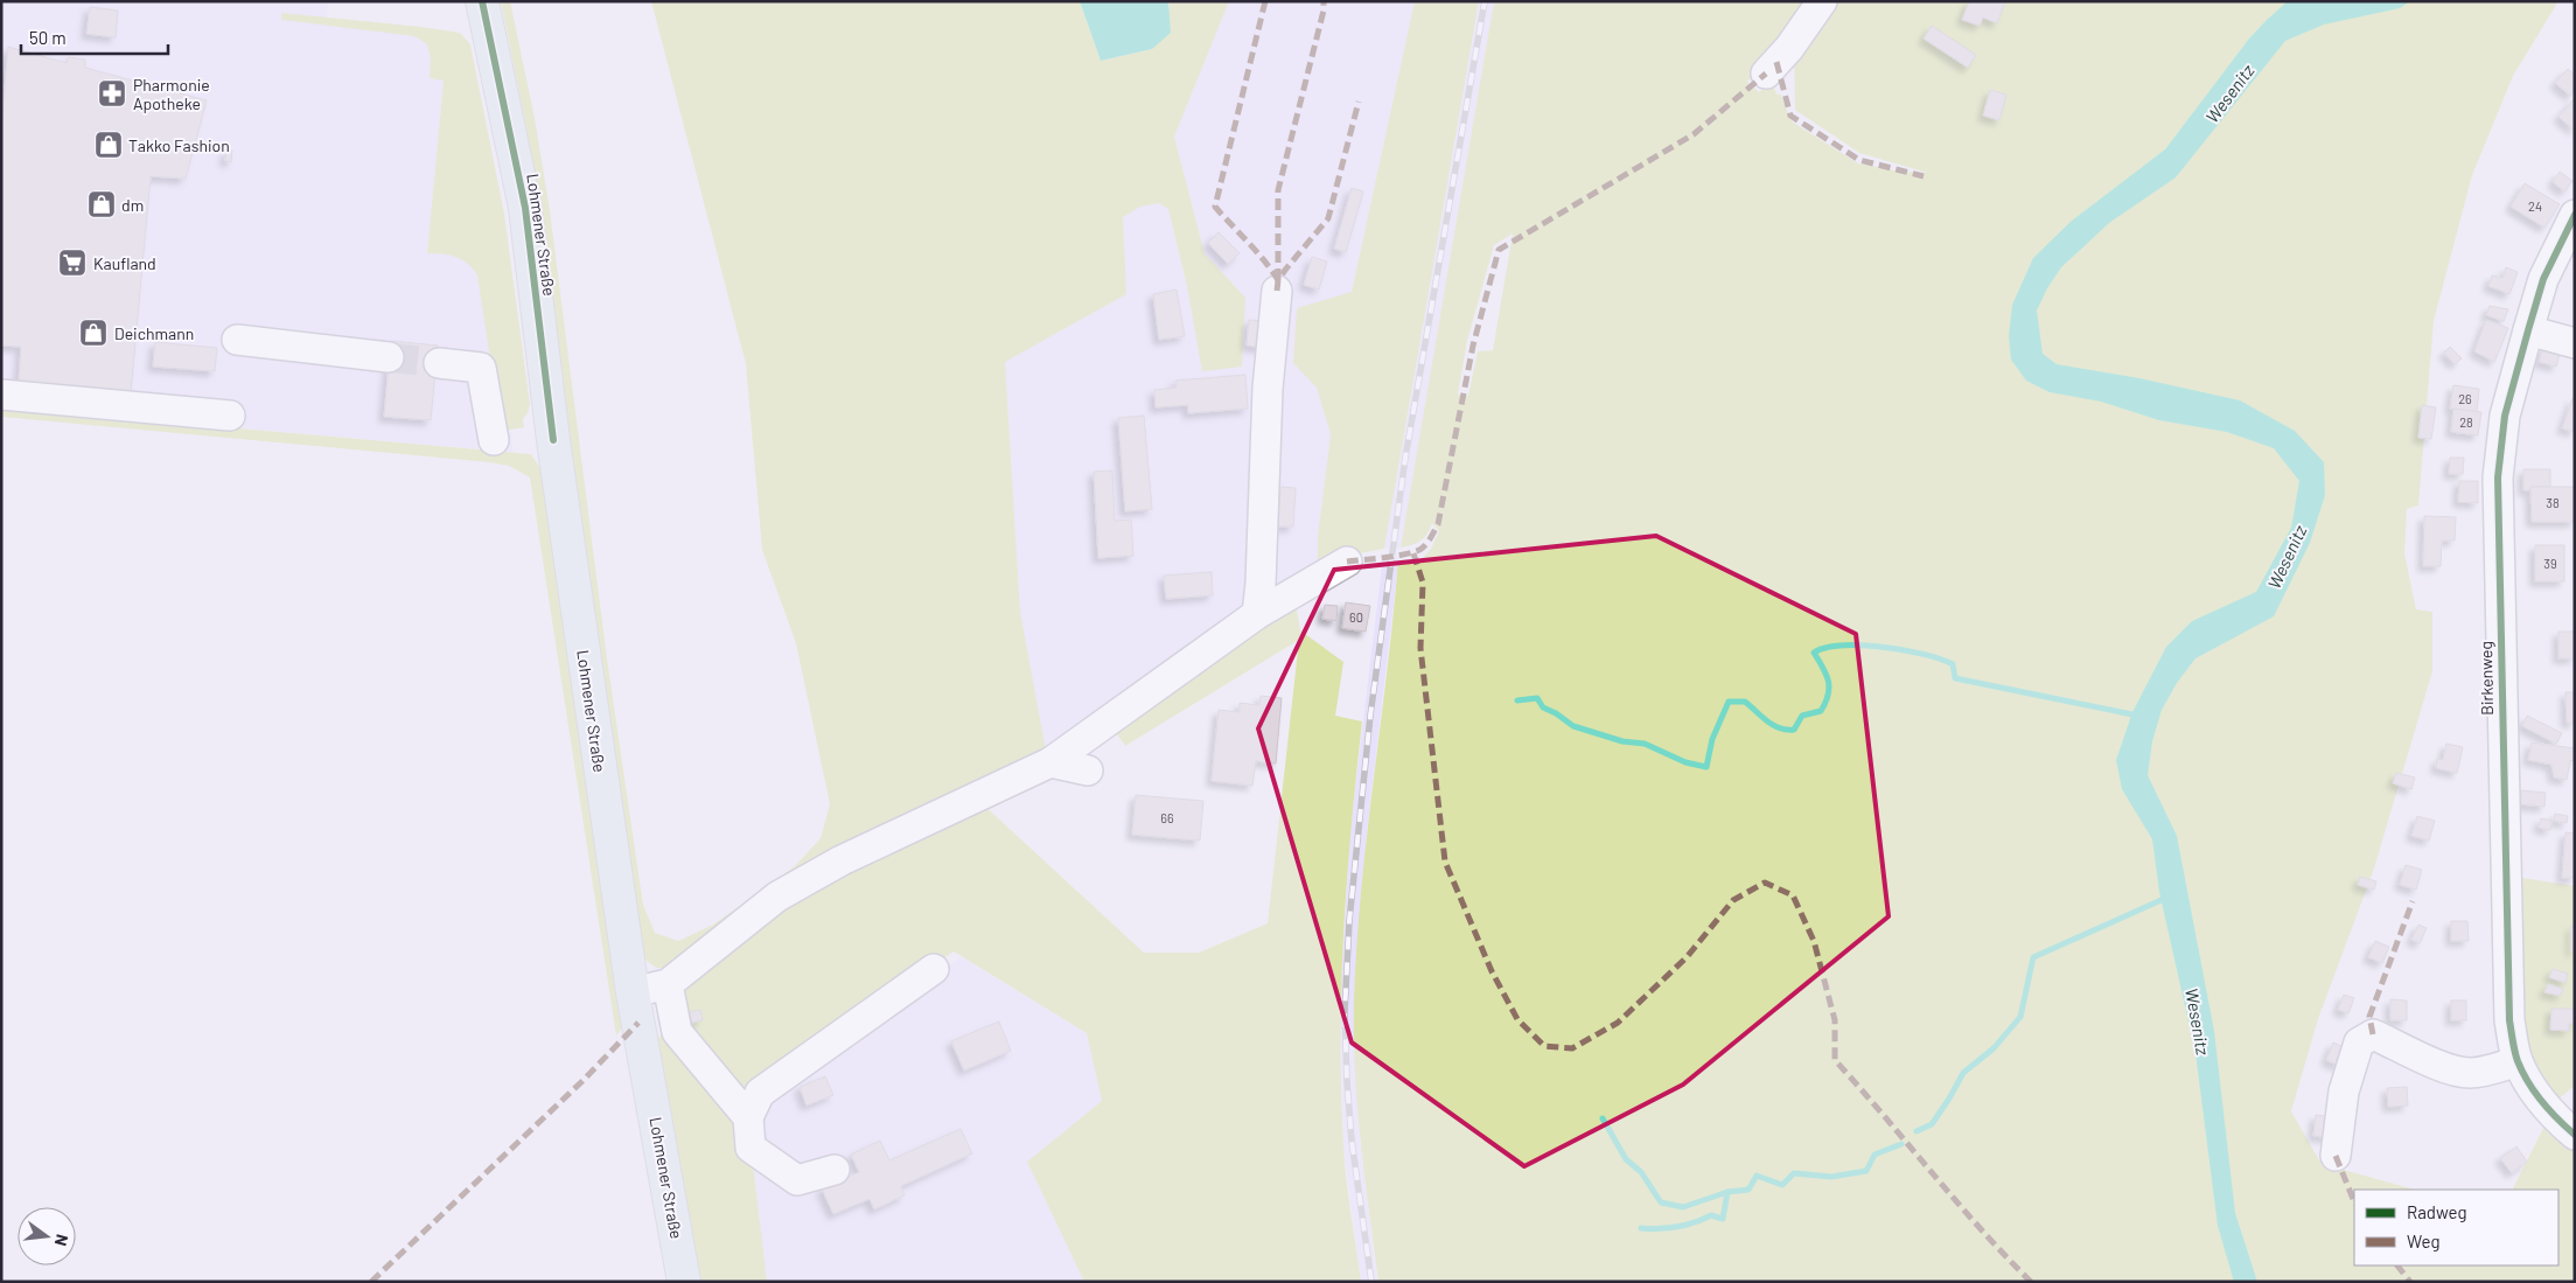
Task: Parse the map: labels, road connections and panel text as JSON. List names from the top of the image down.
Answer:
{
  "streets": {
    "main road": ["Lohmener Straße"],
    "street": ["Birkenweg"]
  },
  "water": ["Wesenitz"],
  "places": {
    "pharmacy": ["Pharmonie Apotheke"],
    "shop": ["Takko Fashion", "dm", "Deichmann"],
    "supermarket": ["Kaufland"]
  },
  "house_numbers": [
    "24",
    "26",
    "28",
    "38",
    "39",
    "60",
    "66"
  ],
  "legend": ["Radweg", "Weg"],
  "scale_bar": "50 m",
  "north": "right"
}
